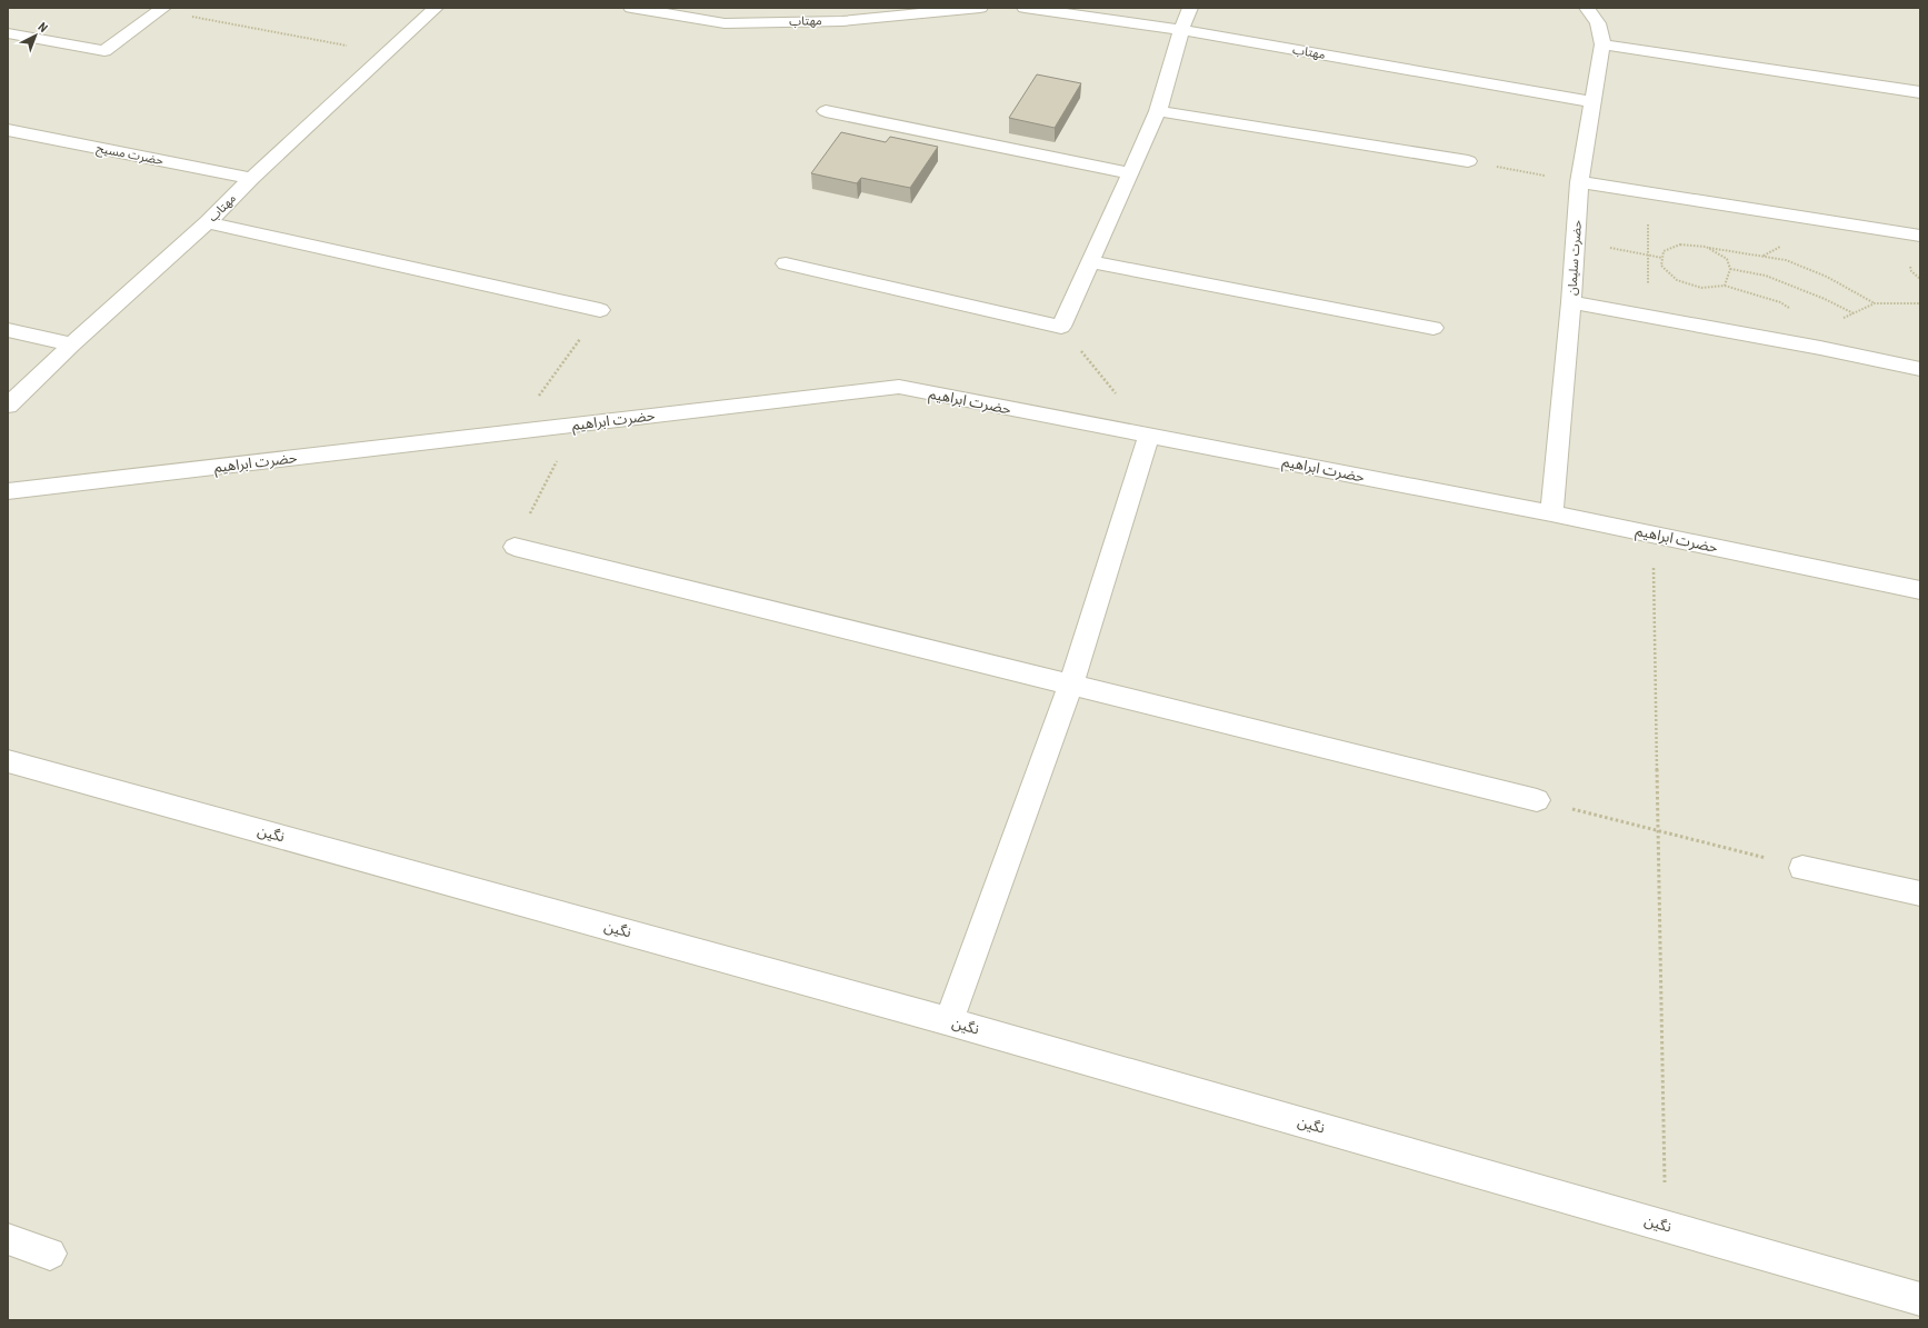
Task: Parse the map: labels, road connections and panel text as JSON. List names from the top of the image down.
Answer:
{
  "streets": {
    "street": [
      "مهتاب",
      "حضرت مسیح",
      "حضرت سلیمان",
      "حضرت ابراهیم",
      "نگین"
    ]
  },
  "crossings": [
    ["مهتاب", "حضرت مسیح"],
    ["مهتاب", "حضرت سلیمان"],
    ["حضرت سلیمان", "حضرت ابراهیم"]
  ],
  "north": "top right"
}
